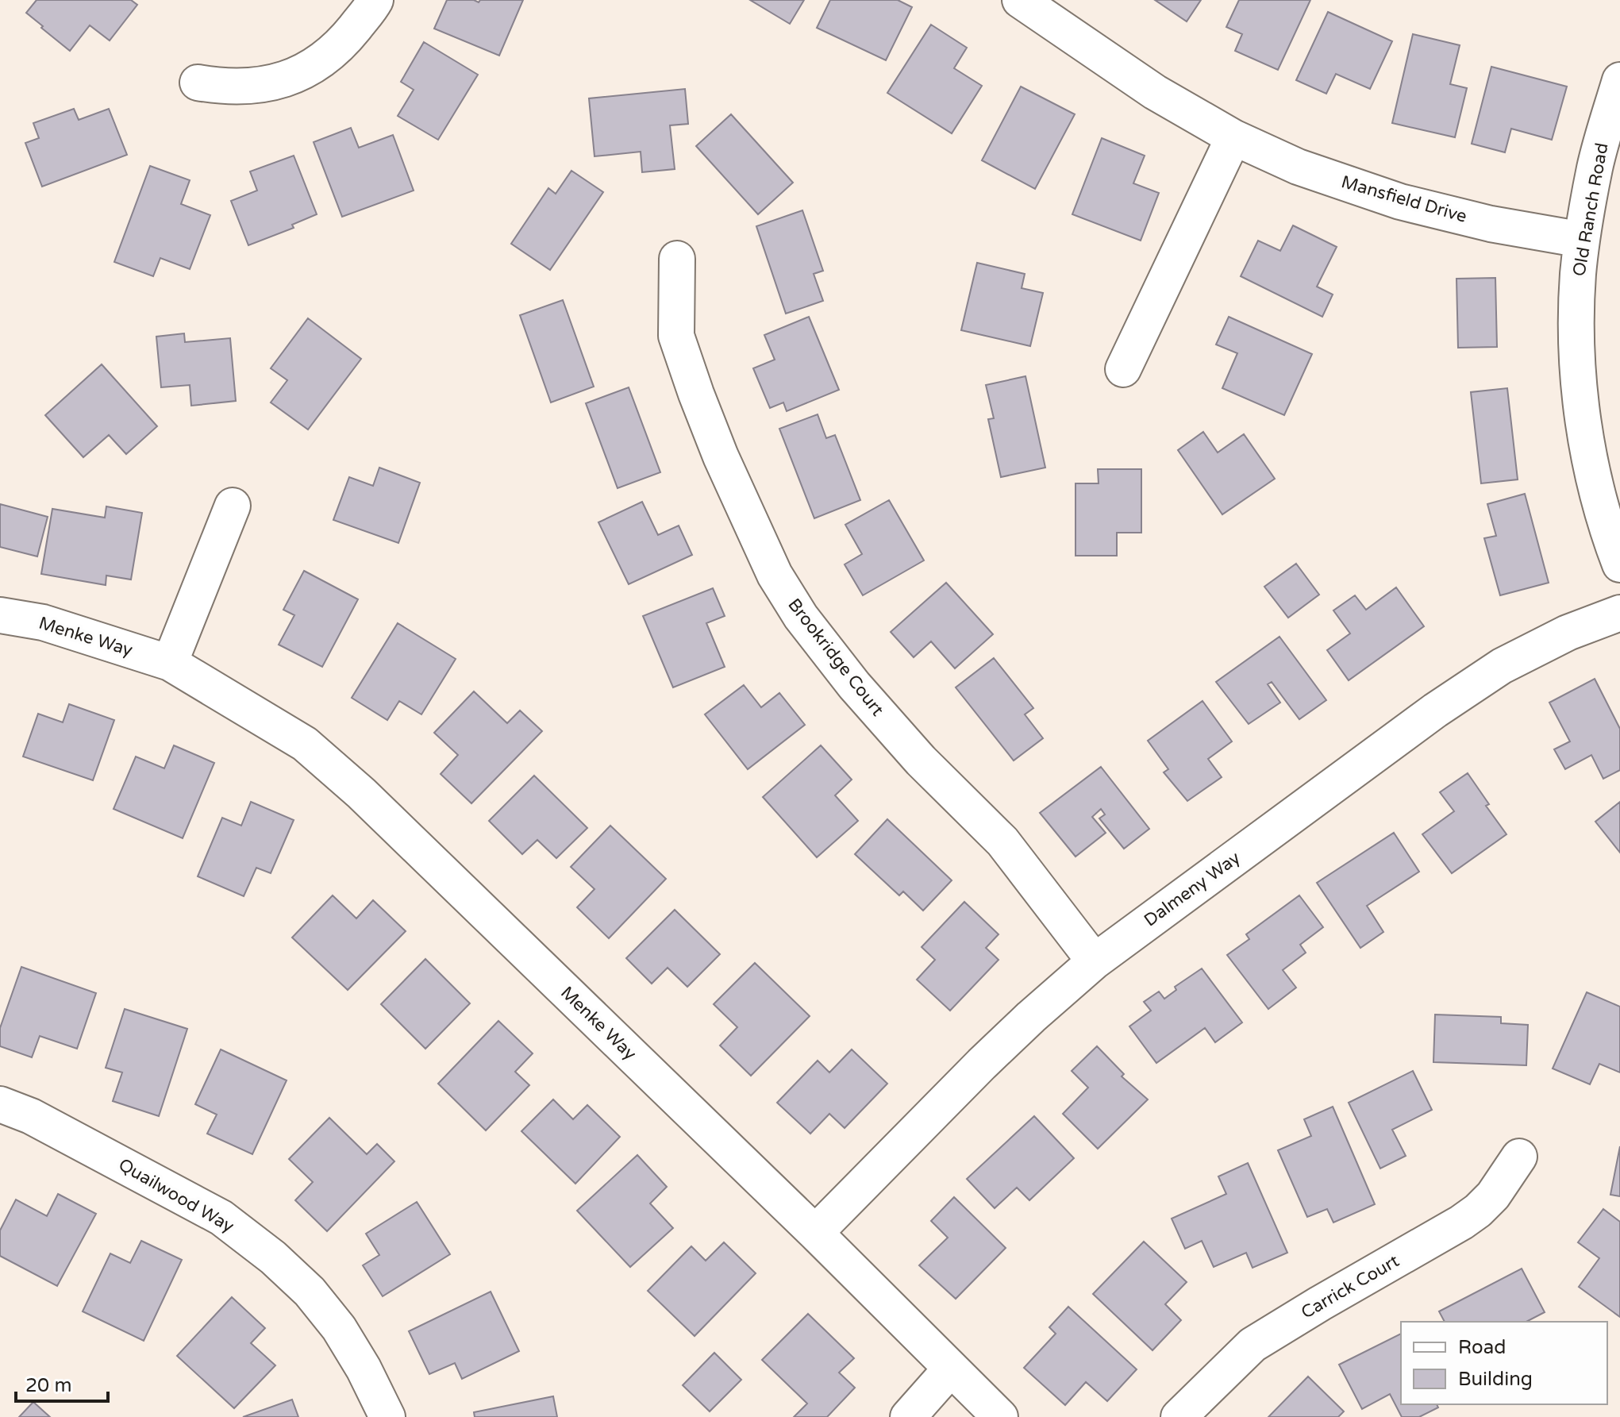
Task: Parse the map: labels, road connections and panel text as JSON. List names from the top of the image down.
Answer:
{
  "streets": {
    "street": [
      "Mansfield Drive",
      "Old Ranch Road",
      "Menke Way",
      "Brookridge Court",
      "Dalmeny Way",
      "Quailwood Way",
      "Carrick Court"
    ]
  },
  "crossings": [
    ["Mansfield Drive", "Old Ranch Road"],
    ["Menke Way", "Dalmeny Way"],
    ["Brookridge Court", "Dalmeny Way"]
  ],
  "legend": ["Road", "Building"],
  "scale_bar": "20 m"
}
